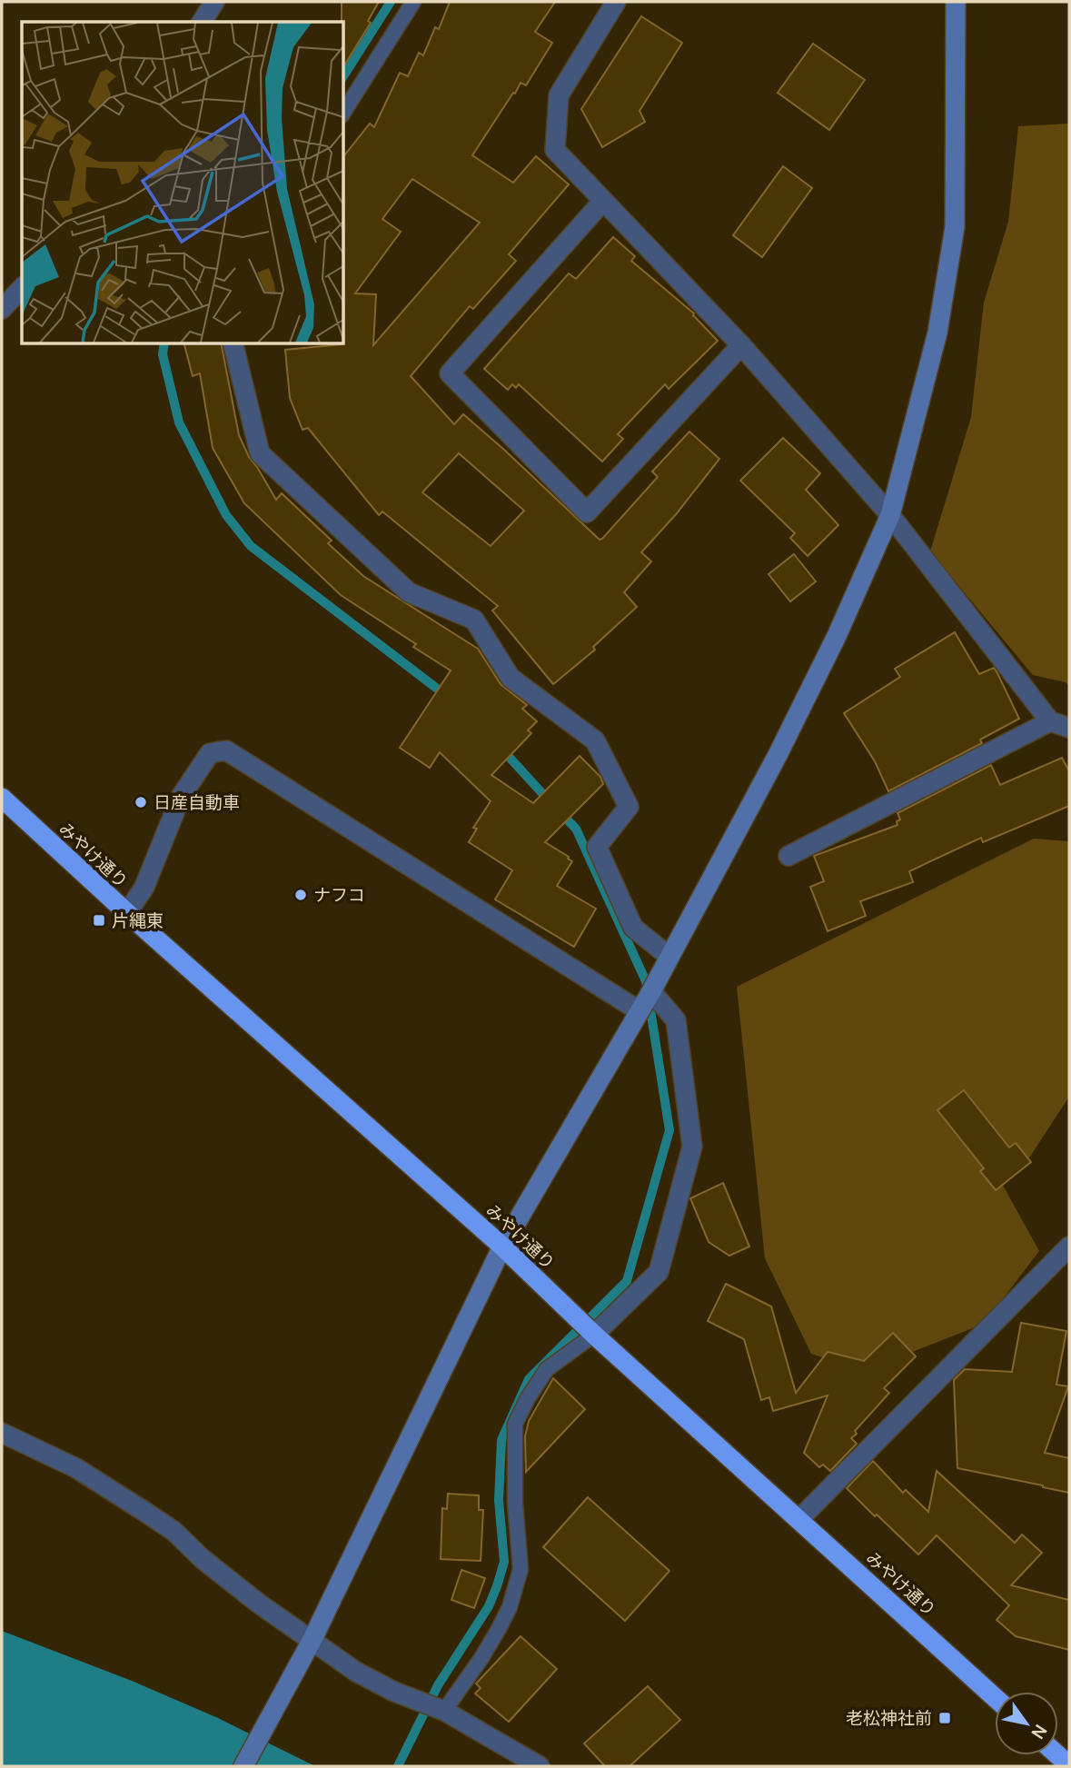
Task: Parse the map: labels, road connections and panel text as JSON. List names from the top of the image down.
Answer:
{
  "streets": {
    "highway": ["みやけ通り"]
  },
  "places": {
    "other": ["日産自動車", "ナフコ"],
    "transit": ["片縄東", "老松神社前"]
  },
  "north": "bottom right"
}
